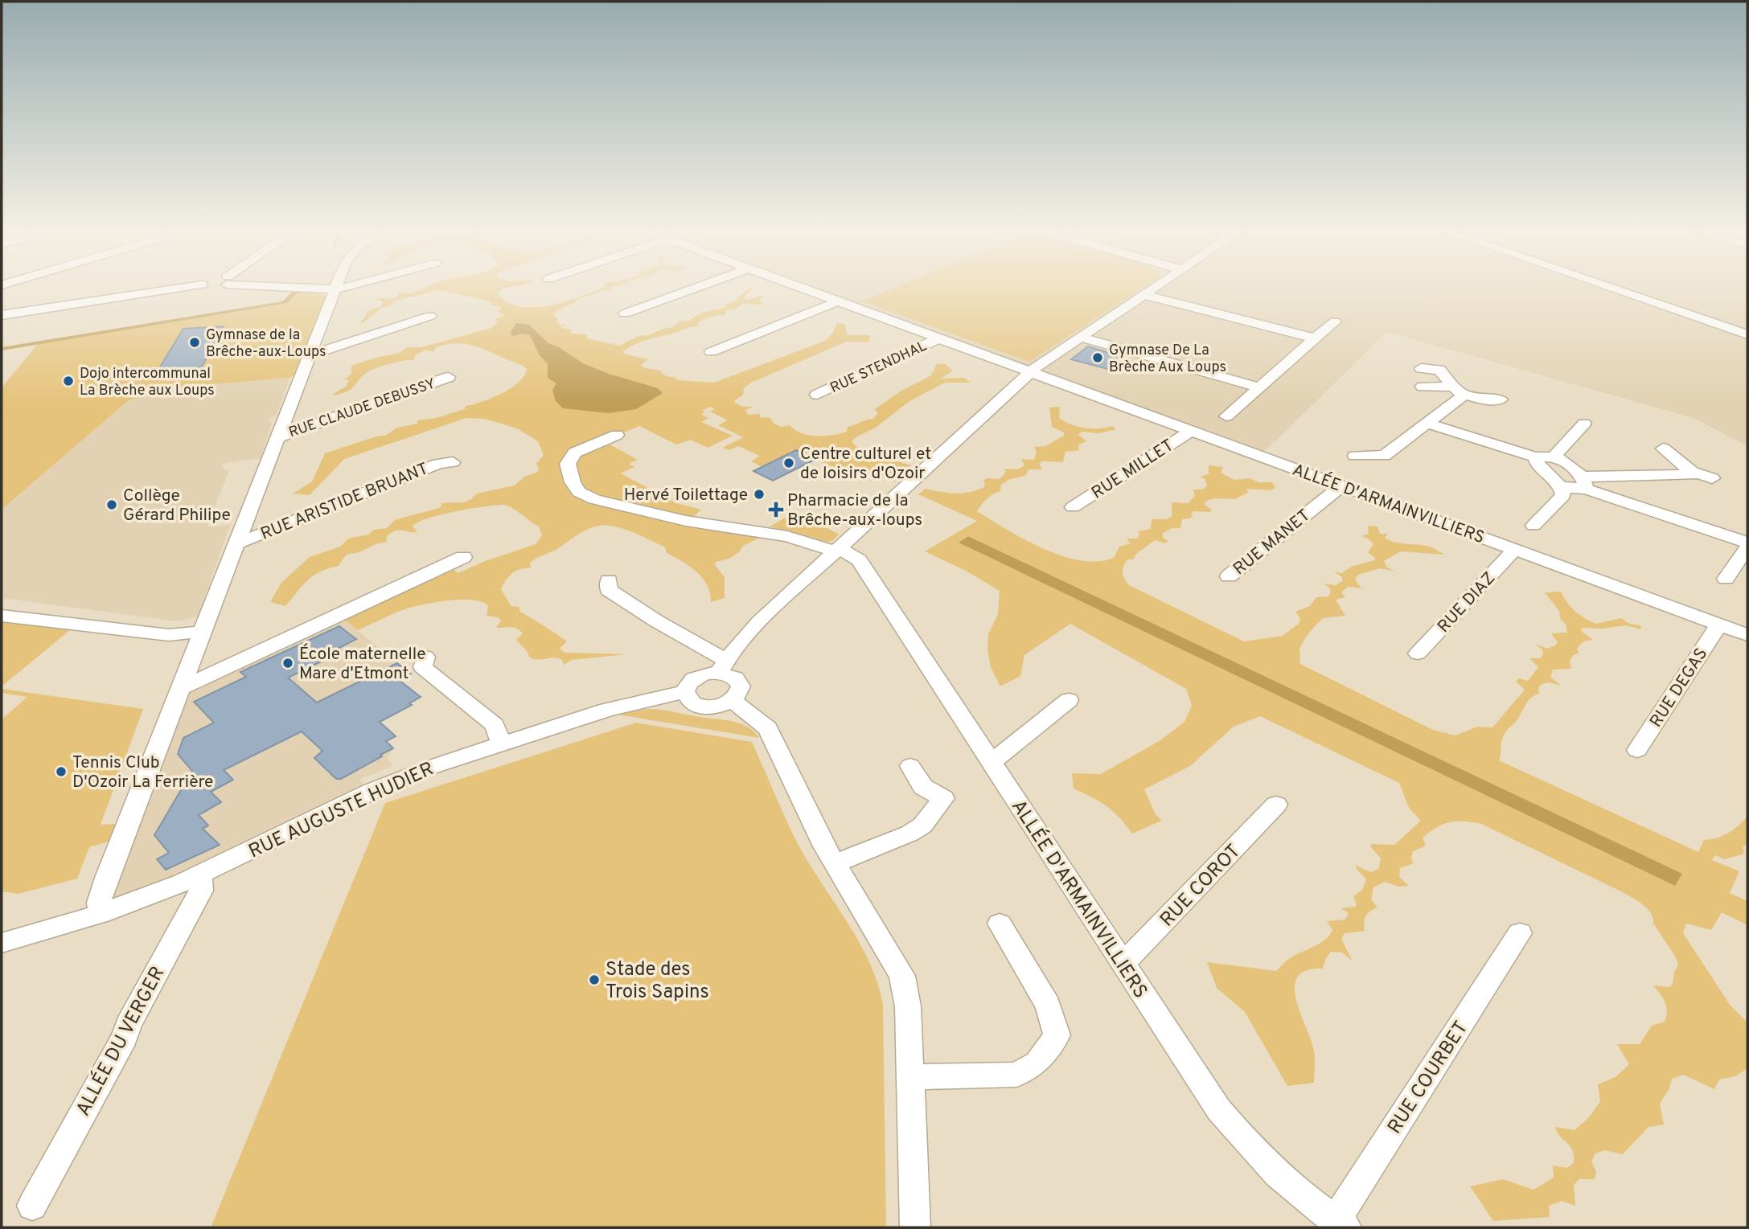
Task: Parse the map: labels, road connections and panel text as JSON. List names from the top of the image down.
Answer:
{
  "streets": {
    "street": [
      "RUE STENDHAL",
      "RUE CLAUDE DEBUSSY",
      "RUE MILLET",
      "RUE ARISTIDE BRUANT",
      "ALLÉE D'ARMAINVILLIERS",
      "RUE MANET",
      "RUE DIAZ",
      "RUE DEGAS",
      "RUE AUGUSTE HUDIER",
      "RUE COROT",
      "ALLÉE DU VERGER",
      "RUE COURBET"
    ]
  },
  "crossings": [
    ["RUE STENDHAL", "ALLÉE D'ARMAINVILLIERS"],
    ["RUE MILLET", "ALLÉE D'ARMAINVILLIERS"],
    ["ALLÉE D'ARMAINVILLIERS", "RUE MANET"],
    ["ALLÉE D'ARMAINVILLIERS", "RUE DIAZ"],
    ["ALLÉE D'ARMAINVILLIERS", "RUE DEGAS"],
    ["ALLÉE D'ARMAINVILLIERS", "RUE COROT"],
    ["ALLÉE D'ARMAINVILLIERS", "RUE COURBET"],
    ["RUE AUGUSTE HUDIER", "ALLÉE DU VERGER"]
  ],
  "places": {
    "other": [
      "Gymnase de la Brêche-aux-Loups",
      "Gymnase De La Brèche Aux Loups",
      "Dojo intercommunal La Brèche aux Loups",
      "Centre culturel et de loisirs d'Ozoir",
      "Hervé Toilettage",
      "Collège Gérard Philipe",
      "École maternelle Mare d'Etmont",
      "Tennis Club D'Ozoir La Ferrière",
      "Stade des Trois Sapins"
    ],
    "health": ["Pharmacie de la Brêche-aux-loups"]
  }
}
